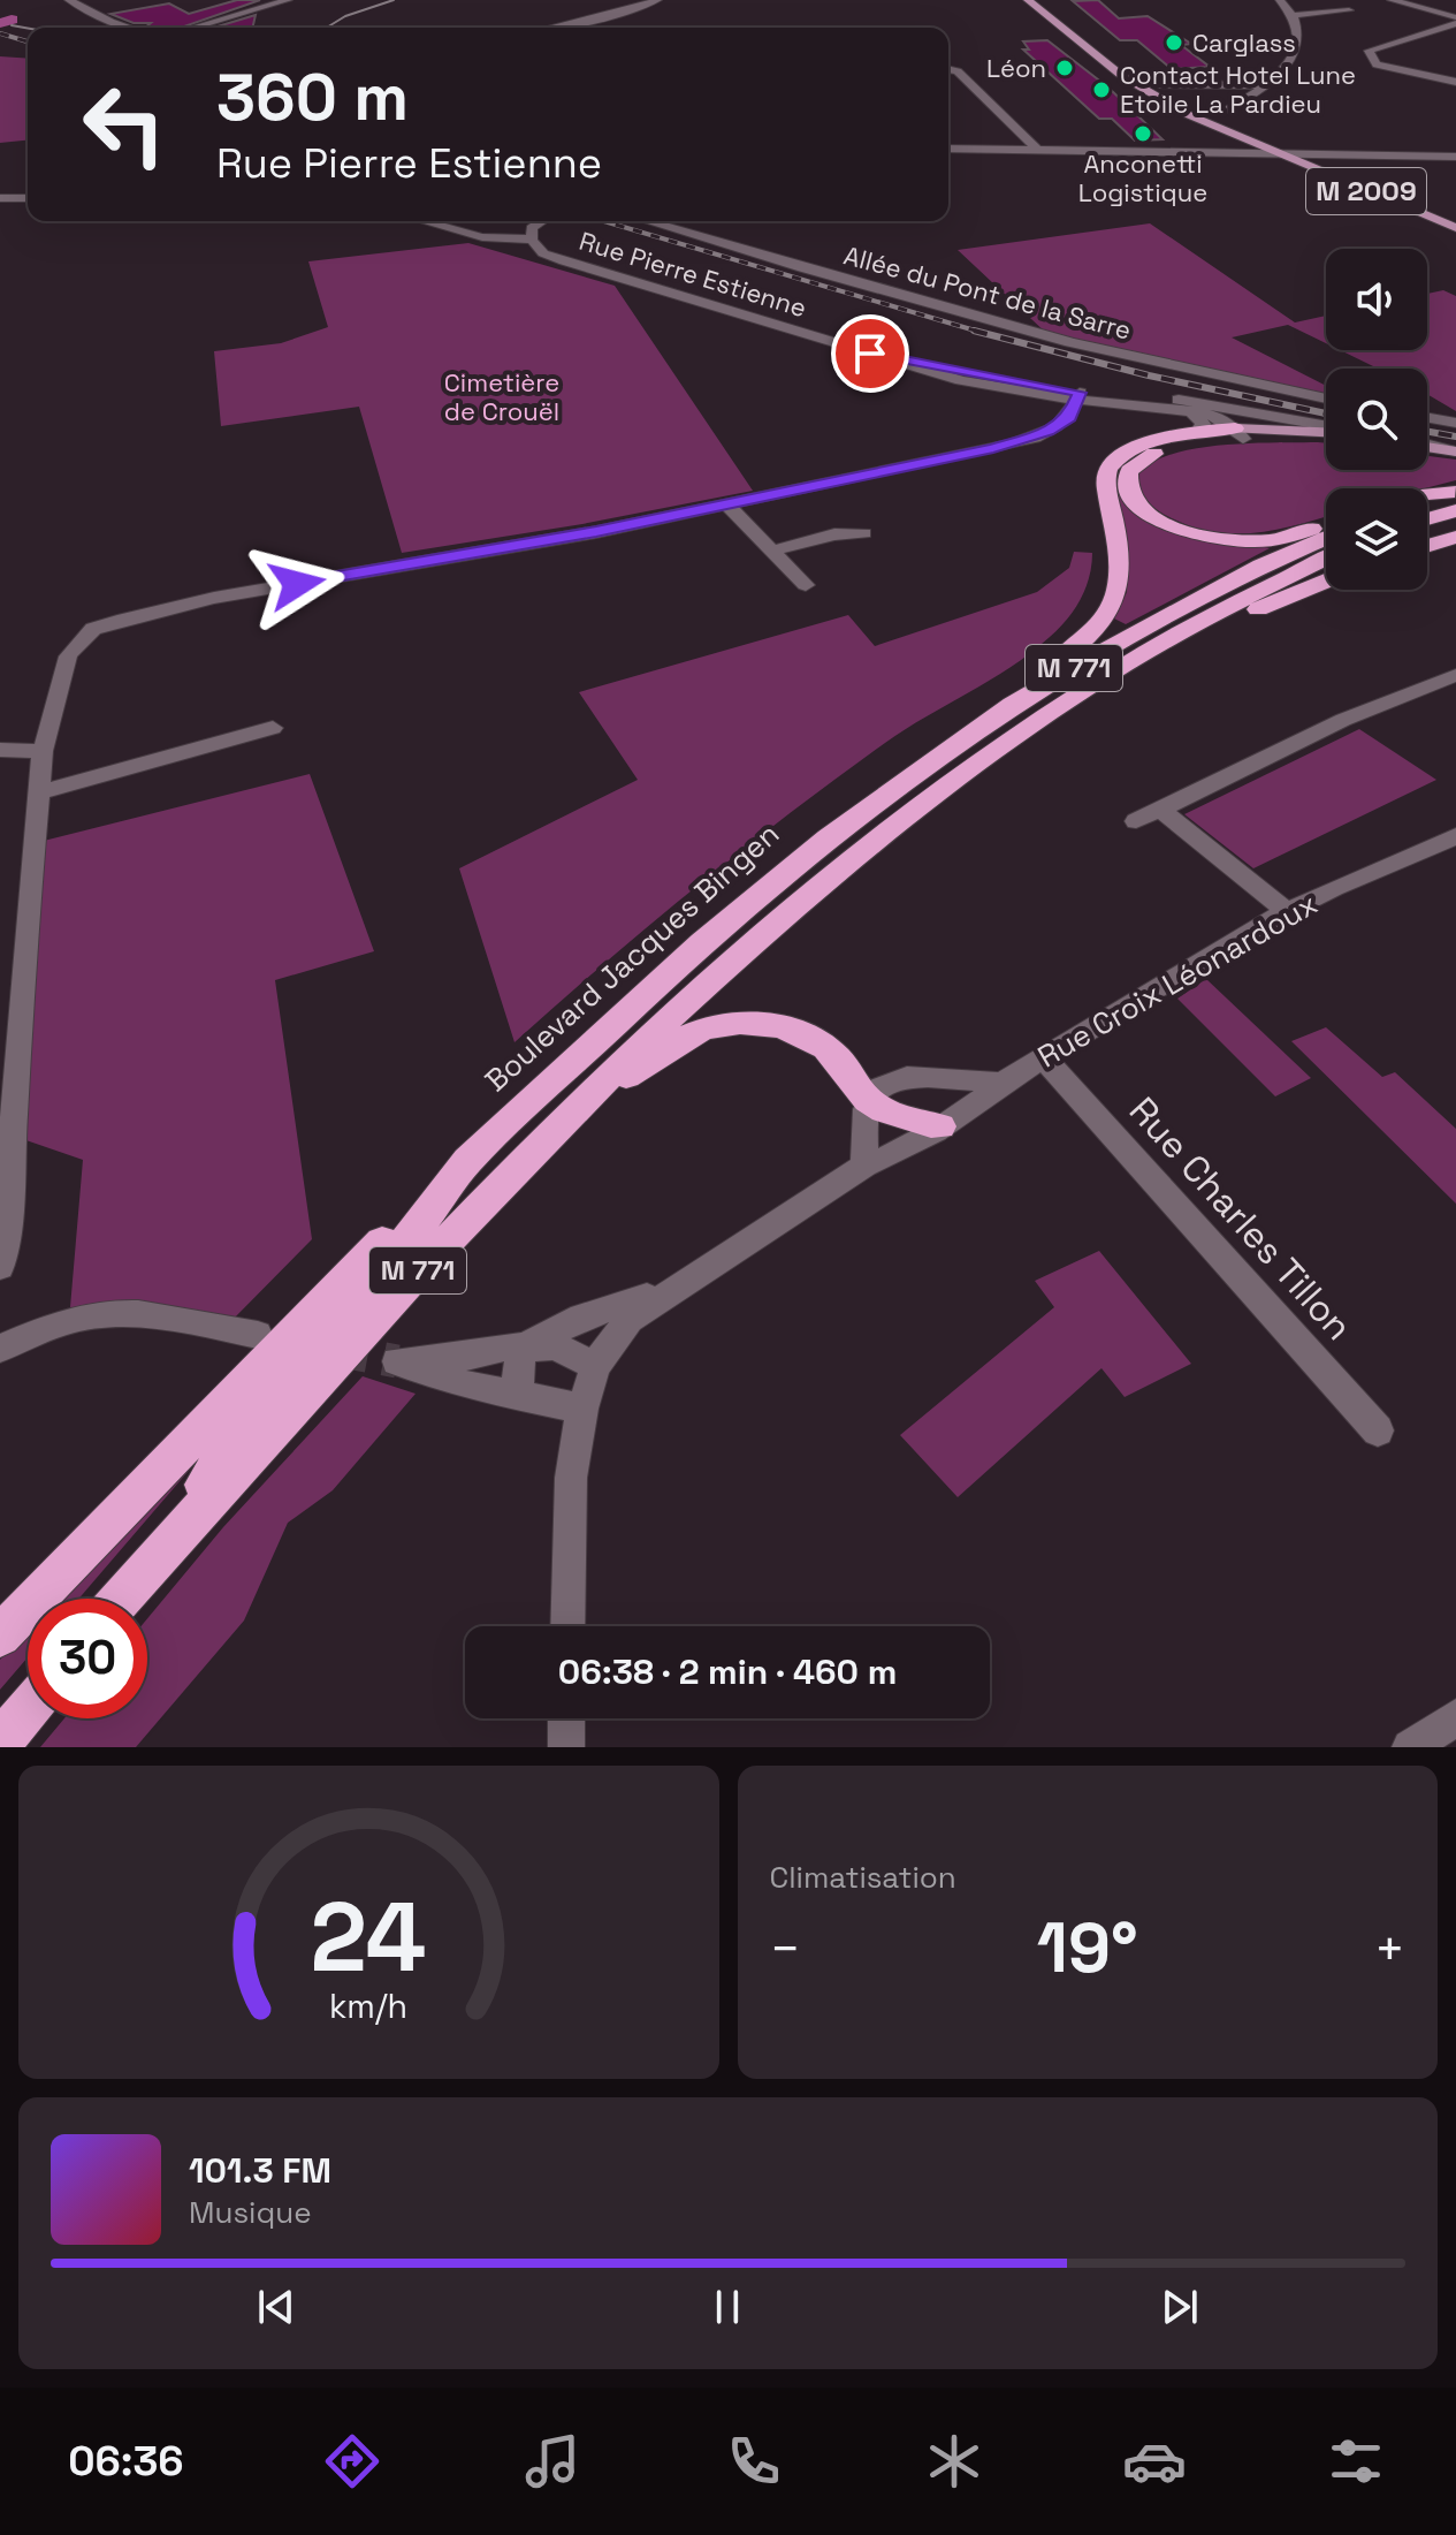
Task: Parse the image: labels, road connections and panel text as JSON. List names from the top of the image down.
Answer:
{
  "streets": {
    "highway": ["M 771", "Boulevard Jacques Bingen"],
    "main road": ["M 2009", "Rue Pierre Estienne"],
    "street": ["Allée du Pont de la Sarre", "Rue Croix Léonardoux", "Rue Charles Tillon"]
  },
  "crossings": [
    ["Rue Croix Léonardoux", "Rue Charles Tillon"]
  ],
  "parks": ["Cimetière de Crouël"],
  "places": [
    "Carglass",
    "Léon",
    "Contact Hotel Lune Etoile La Pardieu",
    "Anconetti Logistique"
  ],
  "page": {
    "turn": ["360 m", "Rue Pierre Estienne"],
    "limit": "30",
    "trip": "06:38 · 2 min · 460 m",
    "tile": "Climatisation",
    "heat": ["−", "19°", "+"],
    "song": ["101.3 FM", "Musique"],
    "tabs": "06:36",
    "gauge": ["24", "km/h"]
  }
}
